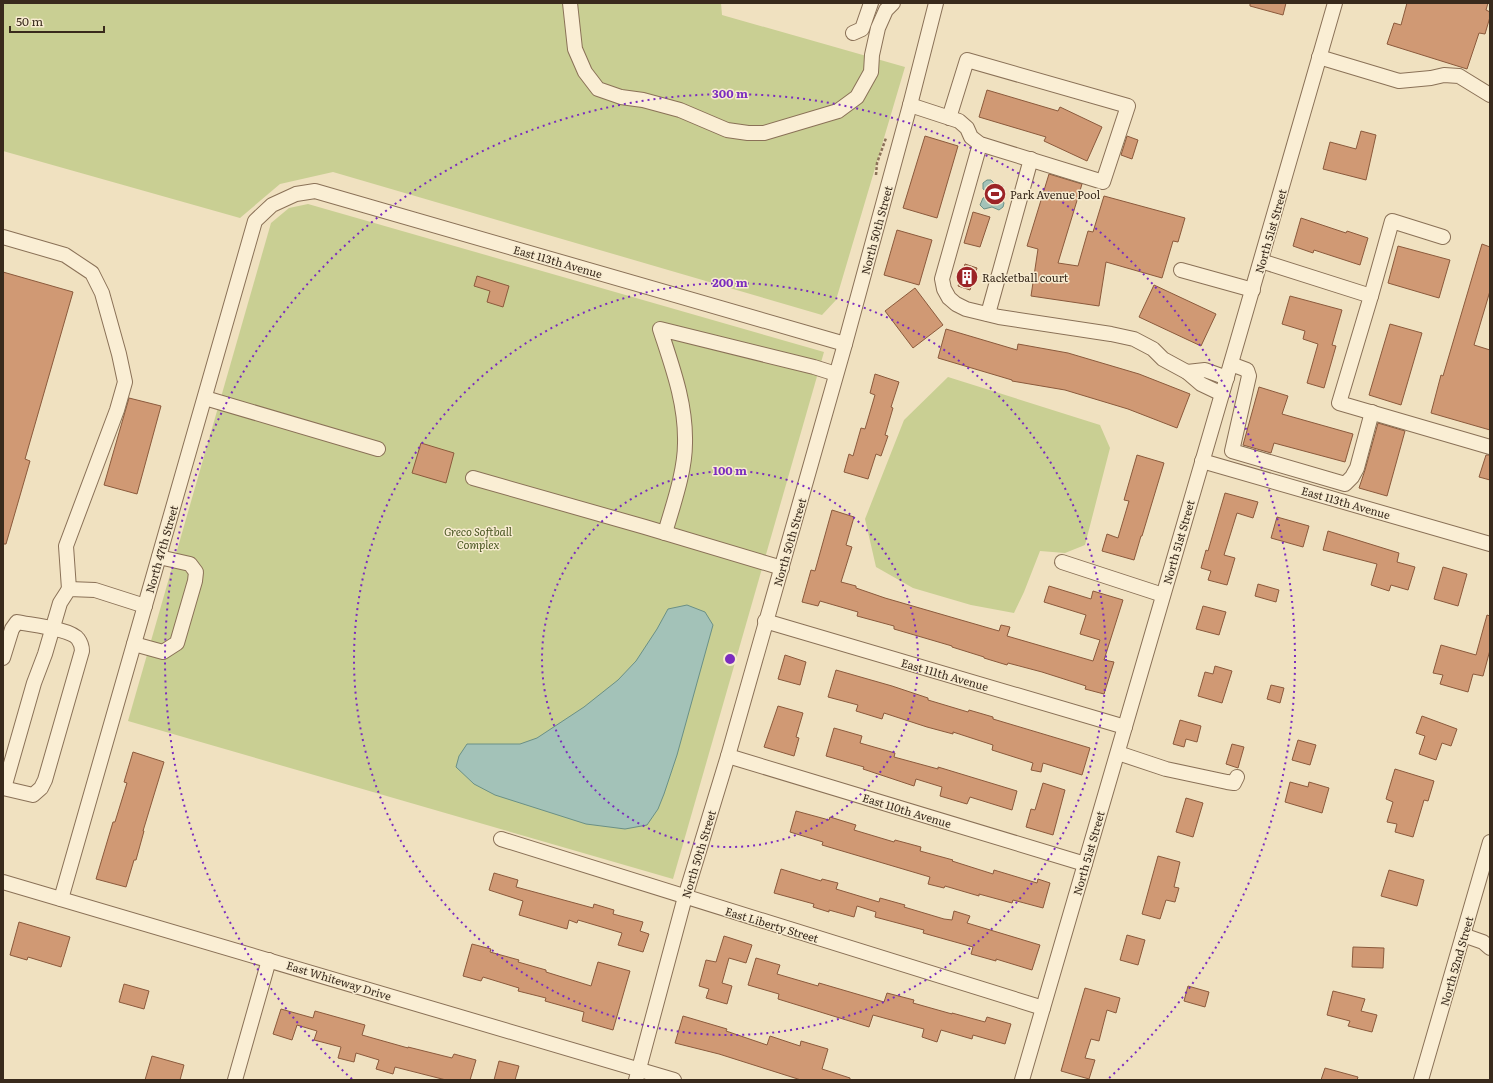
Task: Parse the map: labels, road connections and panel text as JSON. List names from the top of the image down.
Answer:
{
  "streets": {
    "street": [
      "North 50th Street",
      "North 51st Street",
      "East 113th Avenue",
      "North 47th Street",
      "East 111th Avenue",
      "East 110th Avenue",
      "East Liberty Street",
      "North 52nd Street",
      "East Whiteway Drive"
    ]
  },
  "crossings": [
    ["North 50th Street", "East 113th Avenue"],
    ["North 50th Street", "East 111th Avenue"],
    ["North 50th Street", "East 110th Avenue"],
    ["North 50th Street", "East Liberty Street"],
    ["North 50th Street", "East Whiteway Drive"],
    ["North 51st Street", "East 113th Avenue"],
    ["North 51st Street", "East 111th Avenue"],
    ["North 51st Street", "East 110th Avenue"],
    ["North 51st Street", "East Liberty Street"],
    ["East 113th Avenue", "North 47th Street"],
    ["North 47th Street", "East Whiteway Drive"]
  ],
  "parks": ["Greco Softball Complex"],
  "places": {
    "sports": ["Park Avenue Pool"],
    "building": ["Racketball court"]
  },
  "scale_bar": "50 m",
  "rings": ["300 m", "200 m", "100 m"]
}
